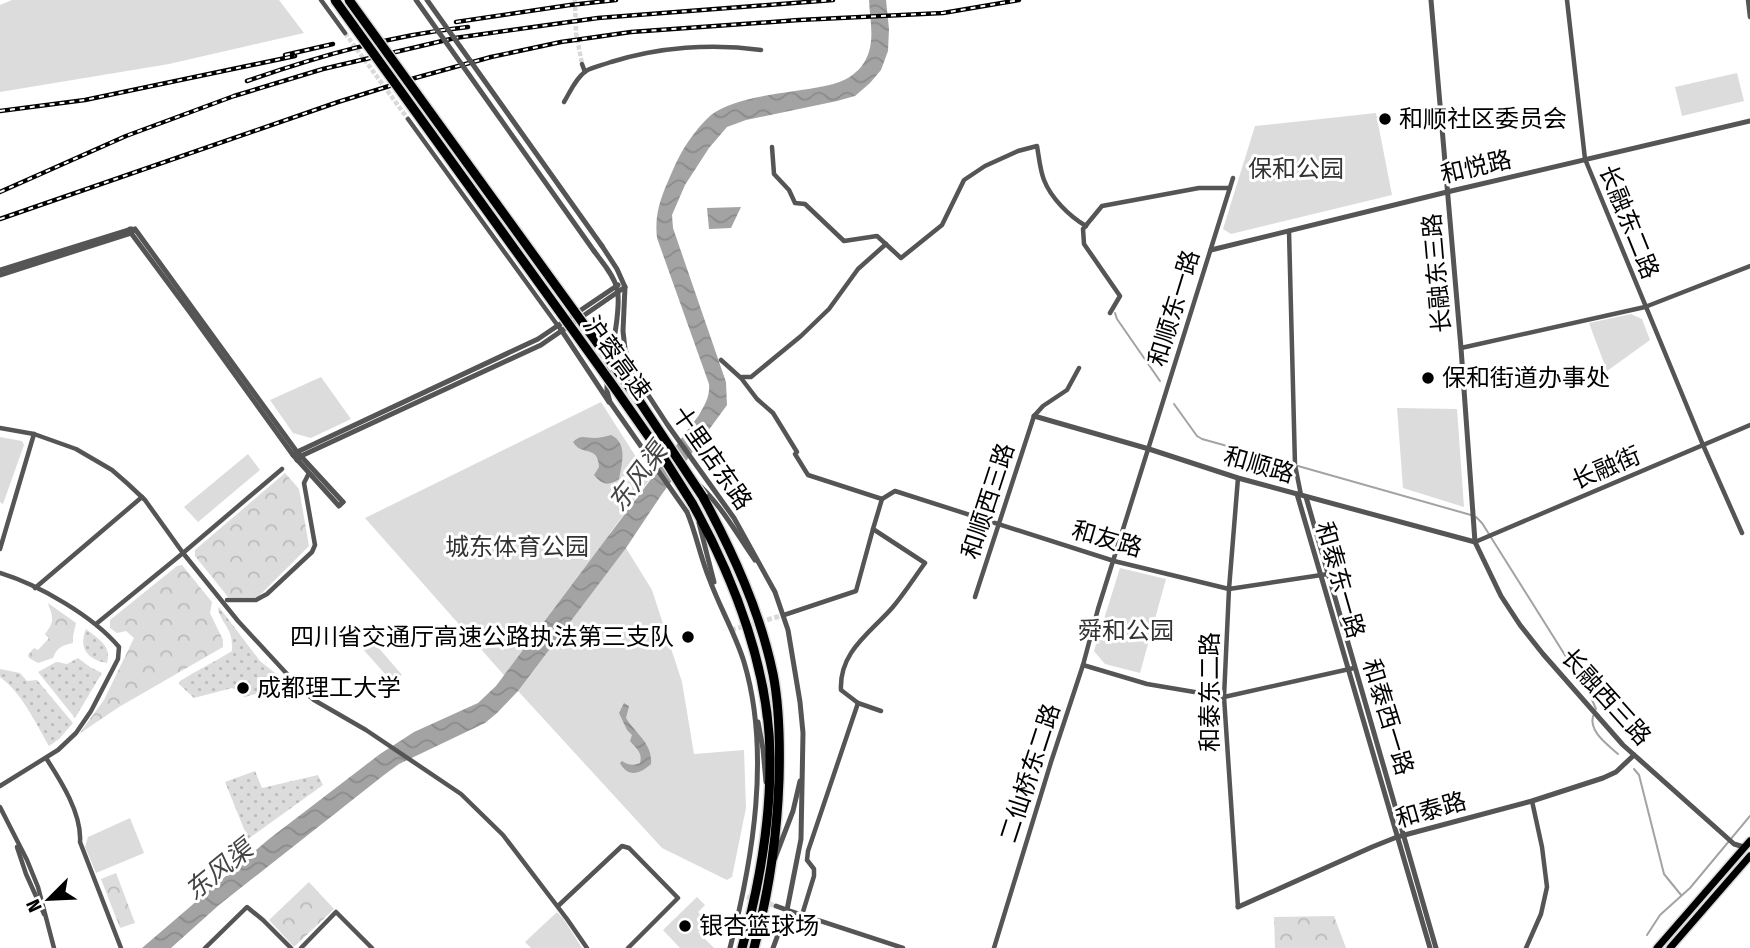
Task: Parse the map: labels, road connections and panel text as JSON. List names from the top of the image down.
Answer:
{
  "streets": {
    "highway": ["沪蓉高速"],
    "street": [
      "和悦路",
      "长融东二路",
      "长融东三路",
      "和顺东一路",
      "十里店东路",
      "和顺路",
      "长融街",
      "和顺西三路",
      "和友路",
      "和泰东一路",
      "和泰东二路",
      "长融西三路",
      "和泰西一路",
      "二仙桥东二路",
      "和泰路"
    ]
  },
  "crossings": [
    ["和悦路", "长融东二路"],
    ["和悦路", "长融东三路"],
    ["和悦路", "和顺东一路"],
    ["长融东二路", "长融街"],
    ["长融东三路", "和顺路"],
    ["长融东三路", "长融街"],
    ["长融东三路", "长融西三路"],
    ["和顺东一路", "和顺路"],
    ["和顺东一路", "和友路"],
    ["和顺东一路", "二仙桥东二路"],
    ["和顺路", "长融街"],
    ["和顺路", "和顺西三路"],
    ["和顺路", "和泰东一路"],
    ["和顺路", "和泰东二路"],
    ["和顺路", "长融西三路"],
    ["长融街", "长融西三路"],
    ["和顺西三路", "和友路"],
    ["和友路", "和泰东一路"],
    ["和友路", "和泰东二路"],
    ["和友路", "二仙桥东二路"],
    ["和泰东一路", "和泰西一路"],
    ["和泰东一路", "和泰路"],
    ["和泰东二路", "和泰路"],
    ["长融西三路", "和泰路"],
    ["和泰西一路", "和泰路"]
  ],
  "water": ["东风渠"],
  "parks": ["保和公园", "城东体育公园", "舜和公园"],
  "places": [
    "和顺社区委员会",
    "保和街道办事处",
    "四川省交通厅高速公路执法第三支队",
    "成都理工大学",
    "银杏篮球场"
  ],
  "north": "bottom left"
}
